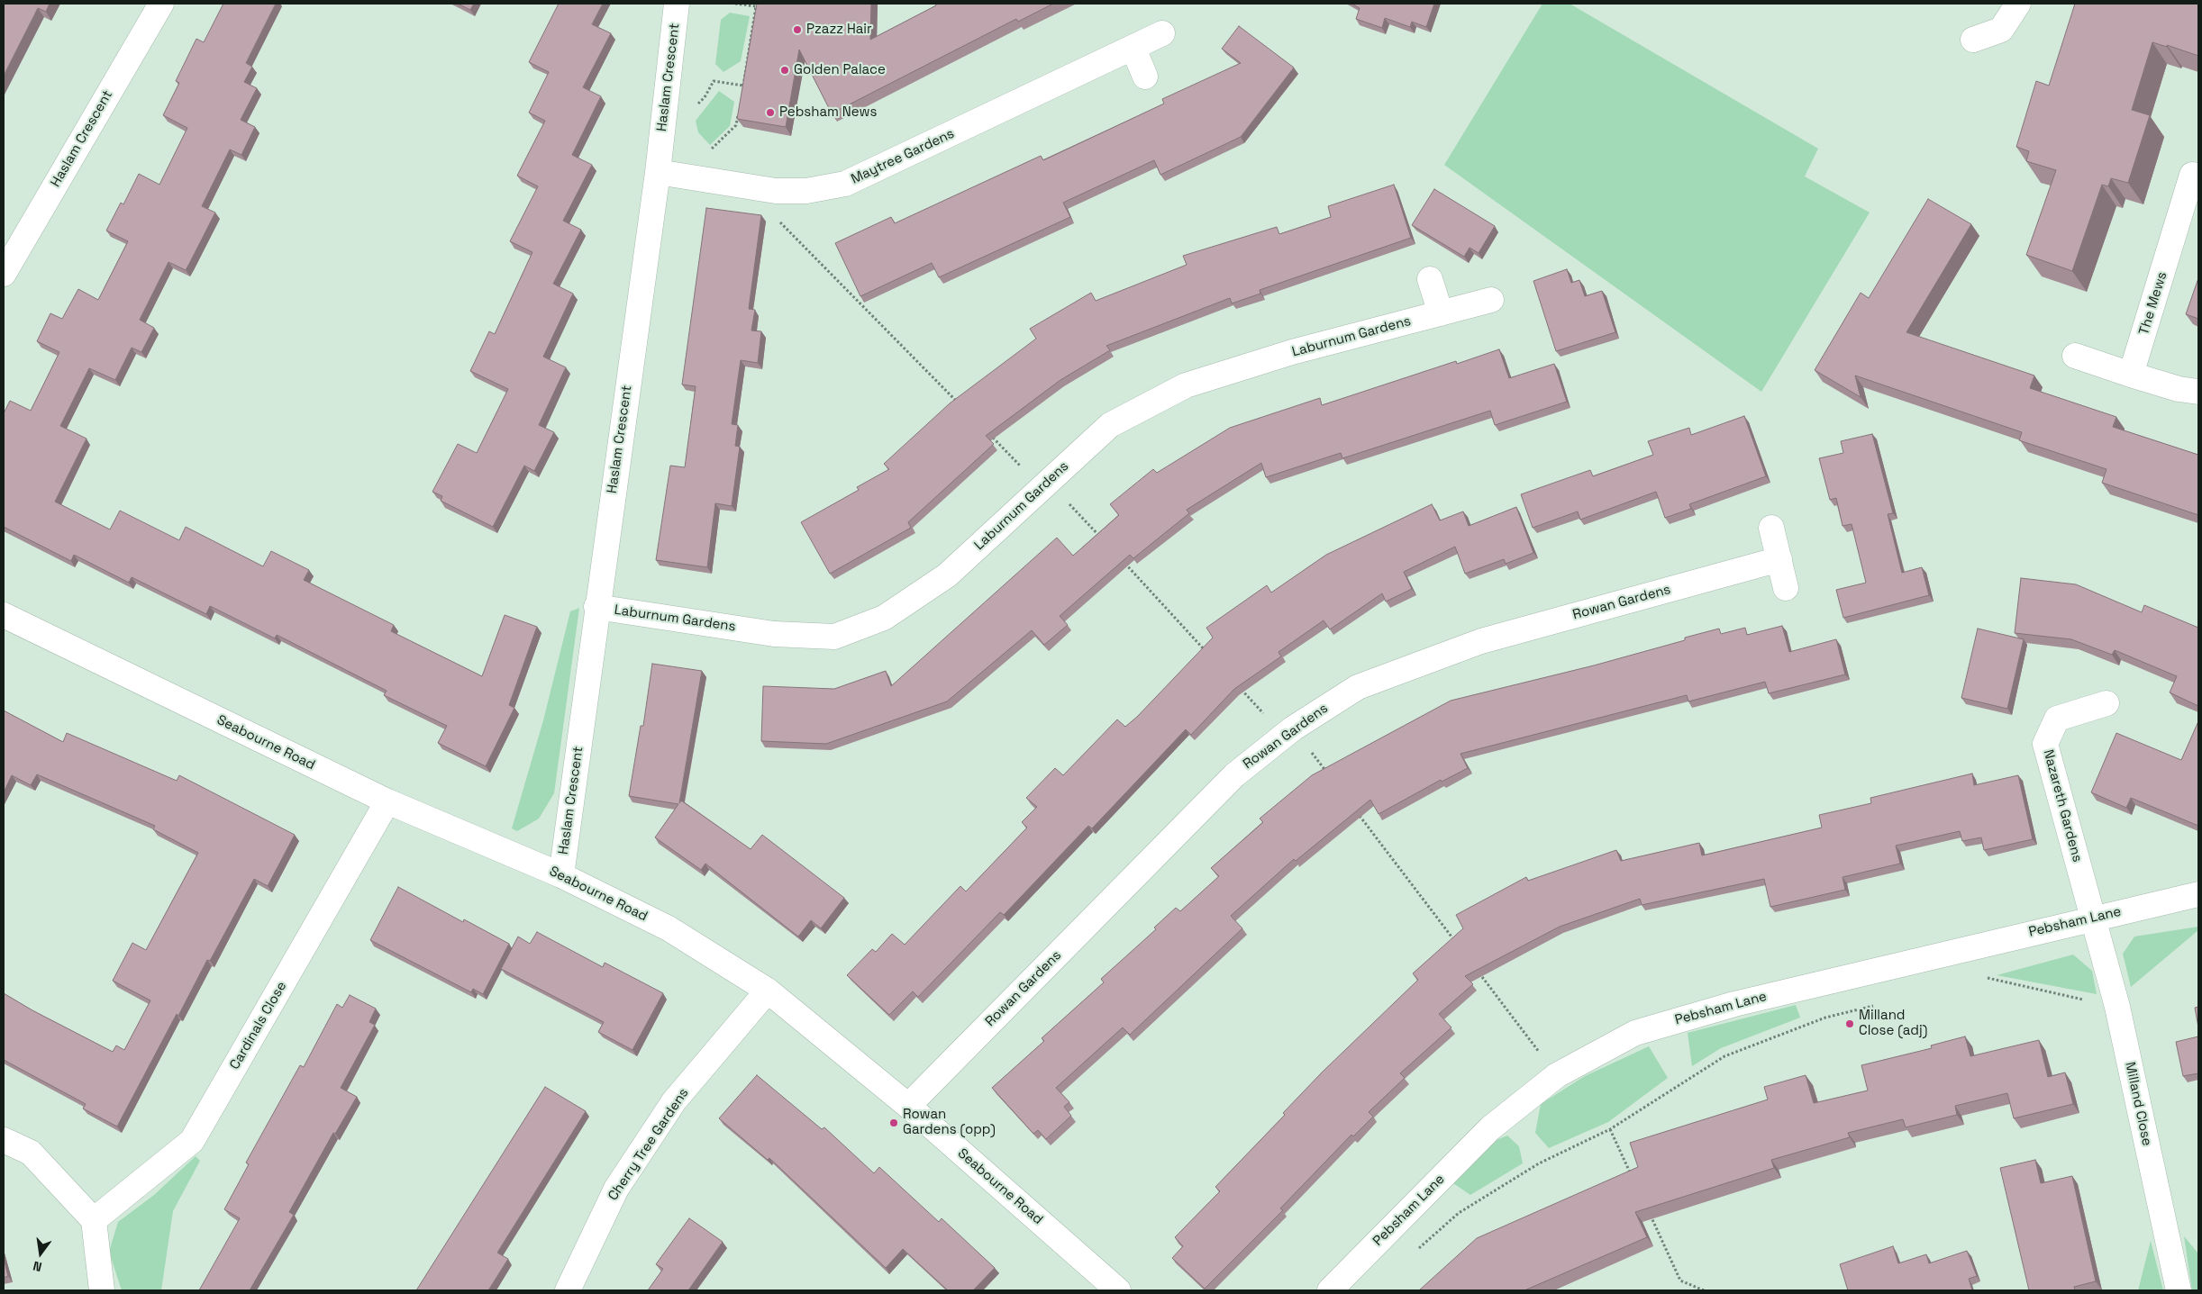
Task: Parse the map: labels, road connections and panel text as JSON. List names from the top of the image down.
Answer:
{
  "streets": {
    "street": [
      "Haslam Crescent",
      "Maytree Gardens",
      "The Mews",
      "Laburnum Gardens",
      "Rowan Gardens",
      "Seabourne Road",
      "Nazareth Gardens",
      "Pebsham Lane",
      "Cardinals Close",
      "Milland Close",
      "Cherry Tree Gardens"
    ]
  },
  "crossings": [
    ["Haslam Crescent", "Maytree Gardens"],
    ["Haslam Crescent", "Laburnum Gardens"],
    ["Haslam Crescent", "Seabourne Road"],
    ["Rowan Gardens", "Seabourne Road"],
    ["Seabourne Road", "Cardinals Close"],
    ["Seabourne Road", "Cherry Tree Gardens"],
    ["Nazareth Gardens", "Pebsham Lane"],
    ["Nazareth Gardens", "Milland Close"],
    ["Pebsham Lane", "Milland Close"]
  ],
  "places": [
    "Pzazz Hair",
    "Golden Palace",
    "Pebsham News",
    "Milland Close (adj)",
    "Rowan Gardens (opp)"
  ],
  "north": "bottom"
}
